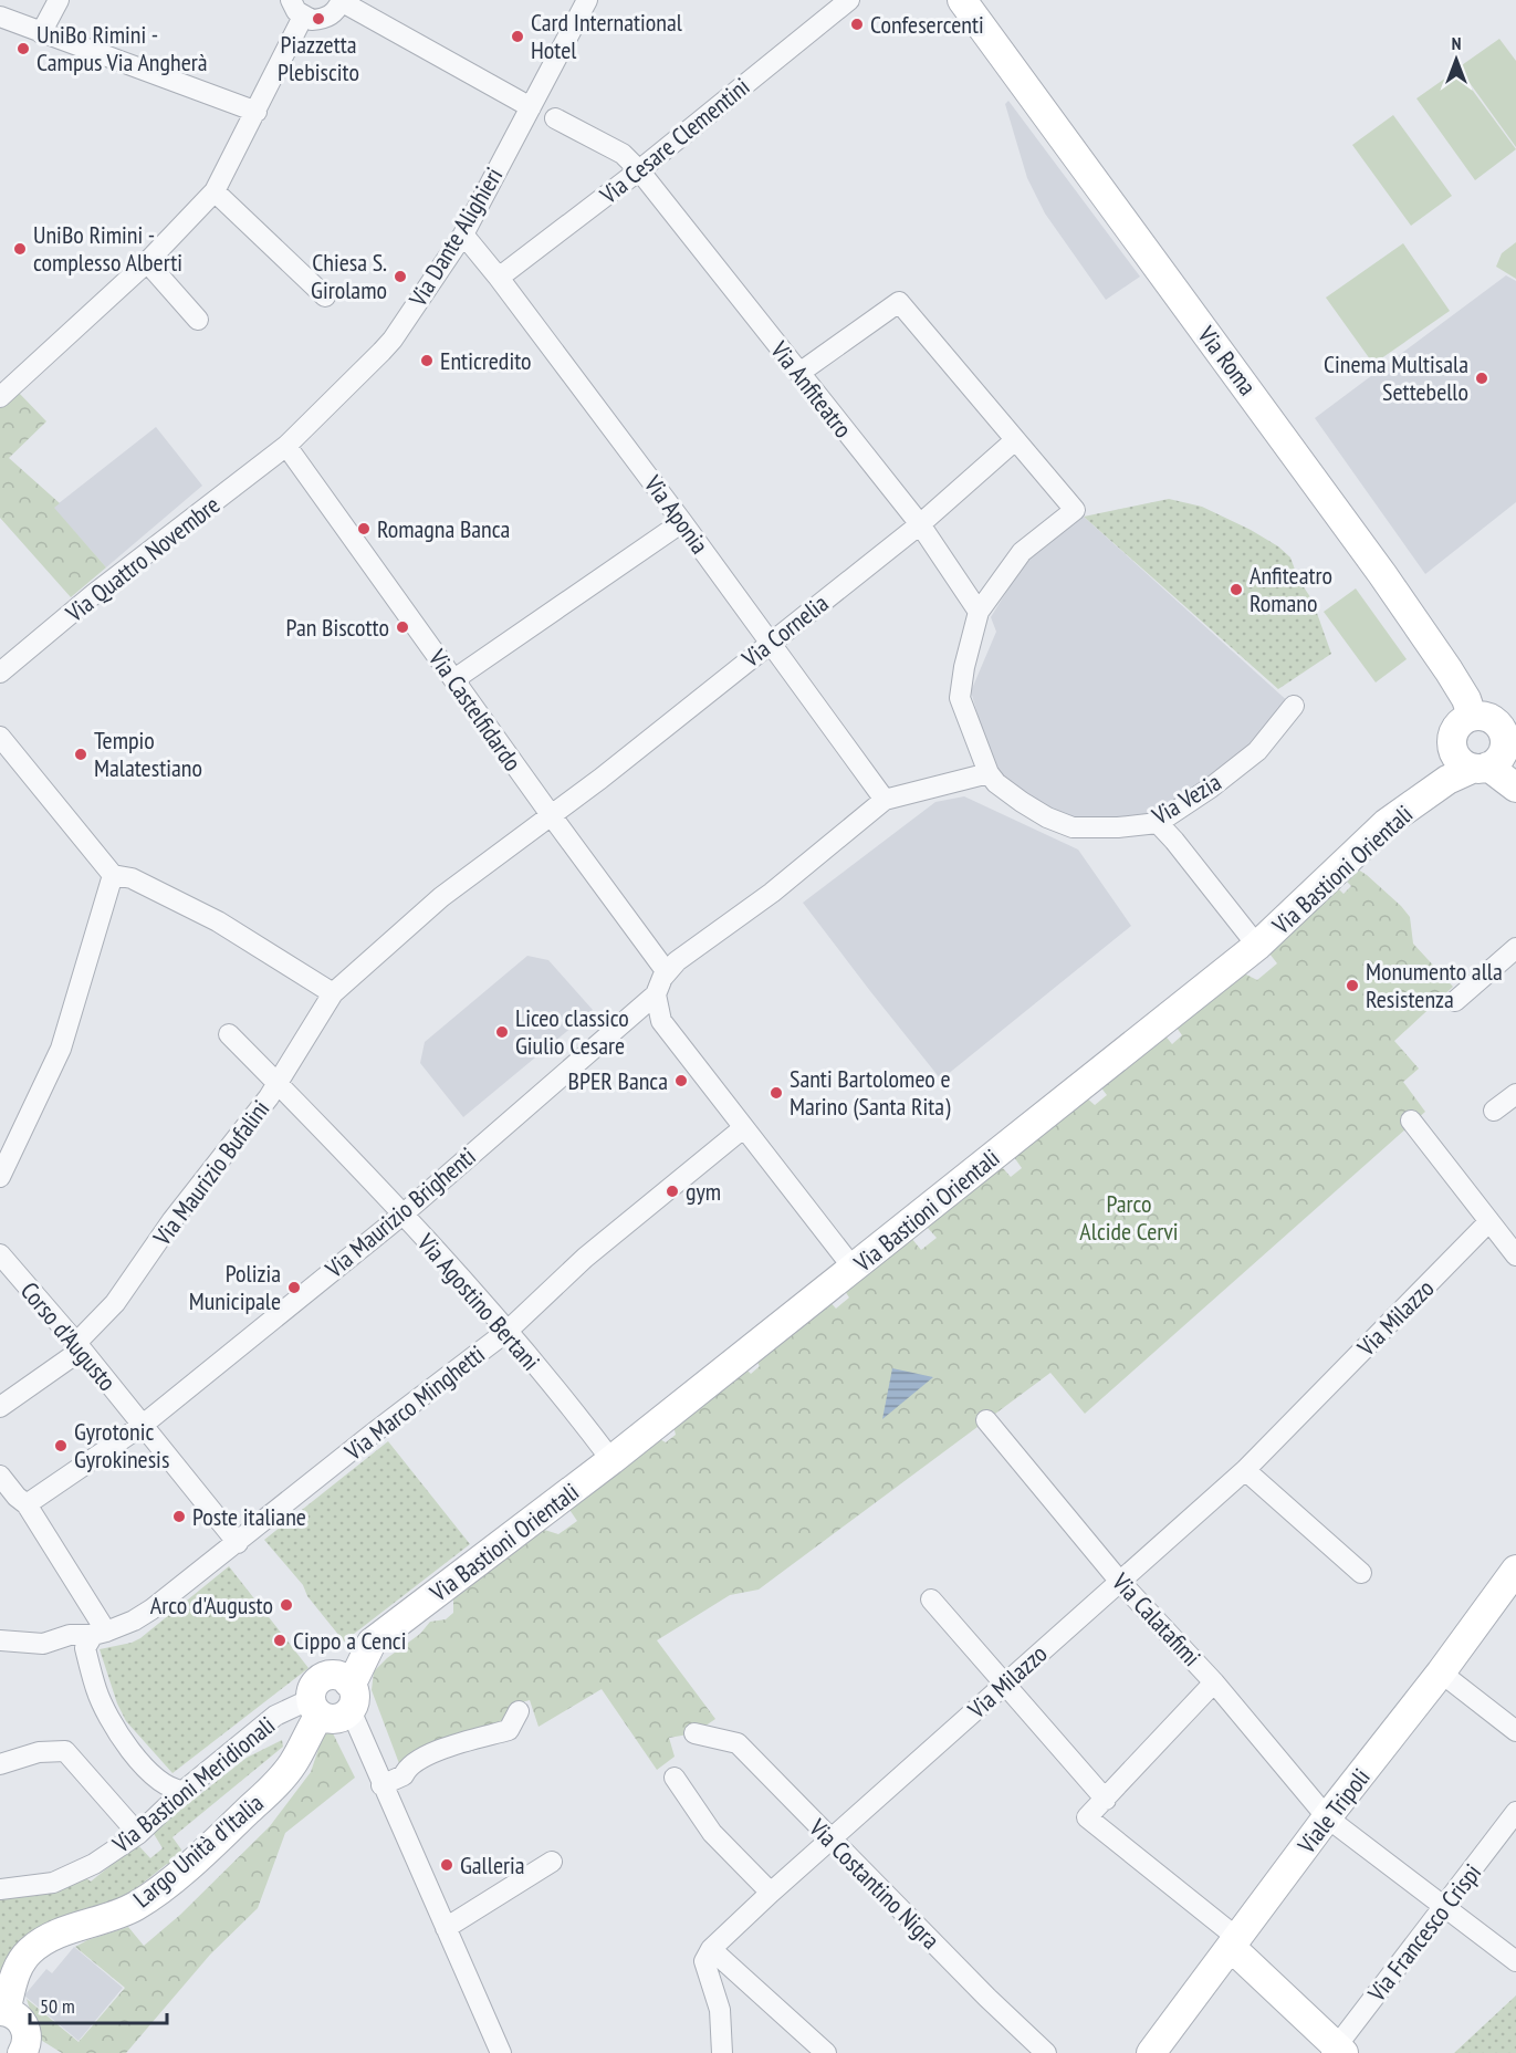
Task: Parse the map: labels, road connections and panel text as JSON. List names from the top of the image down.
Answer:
{
  "streets": {
    "street": [
      "Via Cesare Clementini",
      "Via Dante Alighieri",
      "Via Roma",
      "Via Anfiteatro",
      "Via Aponia",
      "Via Quattro Novembre",
      "Via Cornelia",
      "Via Castelfidardo",
      "Via Vezia",
      "Via Bastioni Orientali",
      "Via Maurizio Bufalini",
      "Via Maurizio Brighenti",
      "Via Agostino Bertani",
      "Via Milazzo",
      "Corso d'Augusto",
      "Via Marco Minghetti",
      "Via Calatafimi",
      "Via Bastioni Meridionali",
      "Viale Tripoli",
      "Largo Unità d'Italia",
      "Via Costantino Nigra",
      "Via Francesco Crispi"
    ]
  },
  "crossings": [
    ["Via Cesare Clementini", "Via Anfiteatro"],
    ["Via Cesare Clementini", "Via Aponia"],
    ["Via Dante Alighieri", "Via Aponia"],
    ["Via Dante Alighieri", "Via Quattro Novembre"],
    ["Via Dante Alighieri", "Via Castelfidardo"],
    ["Via Roma", "Via Bastioni Orientali"],
    ["Via Anfiteatro", "Via Cornelia"],
    ["Via Anfiteatro", "Via Vezia"],
    ["Via Aponia", "Via Cornelia"],
    ["Via Aponia", "Via Maurizio Brighenti"],
    ["Via Quattro Novembre", "Via Castelfidardo"],
    ["Via Cornelia", "Via Castelfidardo"],
    ["Via Cornelia", "Via Vezia"],
    ["Via Cornelia", "Via Maurizio Bufalini"],
    ["Via Castelfidardo", "Via Maurizio Brighenti"],
    ["Via Bastioni Orientali", "Via Agostino Bertani"],
    ["Via Bastioni Orientali", "Via Bastioni Meridionali"],
    ["Via Bastioni Orientali", "Largo Unità d'Italia"],
    ["Via Maurizio Bufalini", "Via Agostino Bertani"],
    ["Via Maurizio Bufalini", "Corso d'Augusto"],
    ["Via Maurizio Brighenti", "Via Agostino Bertani"],
    ["Via Maurizio Brighenti", "Corso d'Augusto"],
    ["Via Agostino Bertani", "Via Marco Minghetti"],
    ["Via Milazzo", "Via Calatafimi"],
    ["Via Milazzo", "Via Costantino Nigra"],
    ["Corso d'Augusto", "Via Marco Minghetti"],
    ["Via Calatafimi", "Viale Tripoli"],
    ["Via Calatafimi", "Via Francesco Crispi"],
    ["Via Bastioni Meridionali", "Largo Unità d'Italia"]
  ],
  "parks": ["Parco Alcide Cervi"],
  "places": [
    "Piazzetta Plebiscito",
    "Confesercenti",
    "Card International Hotel",
    "UniBo Rimini - Campus Via Angherà",
    "UniBo Rimini - complesso Alberti",
    "Chiesa S. Girolamo",
    "Enticredito",
    "Cinema Multisala Settebello",
    "Romagna Banca",
    "Anfiteatro Romano",
    "Pan Biscotto",
    "Tempio Malatestiano",
    "Monumento alla Resistenza",
    "Liceo classico Giulio Cesare",
    "BPER Banca",
    "Santi Bartolomeo e Marino (Santa Rita)",
    "gym",
    "Polizia Municipale",
    "Gyrotonic Gyrokinesis",
    "Poste italiane",
    "Arco d'Augusto",
    "Cippo a Cenci",
    "Galleria"
  ],
  "scale_bar": "50 m",
  "north": "top"
}
